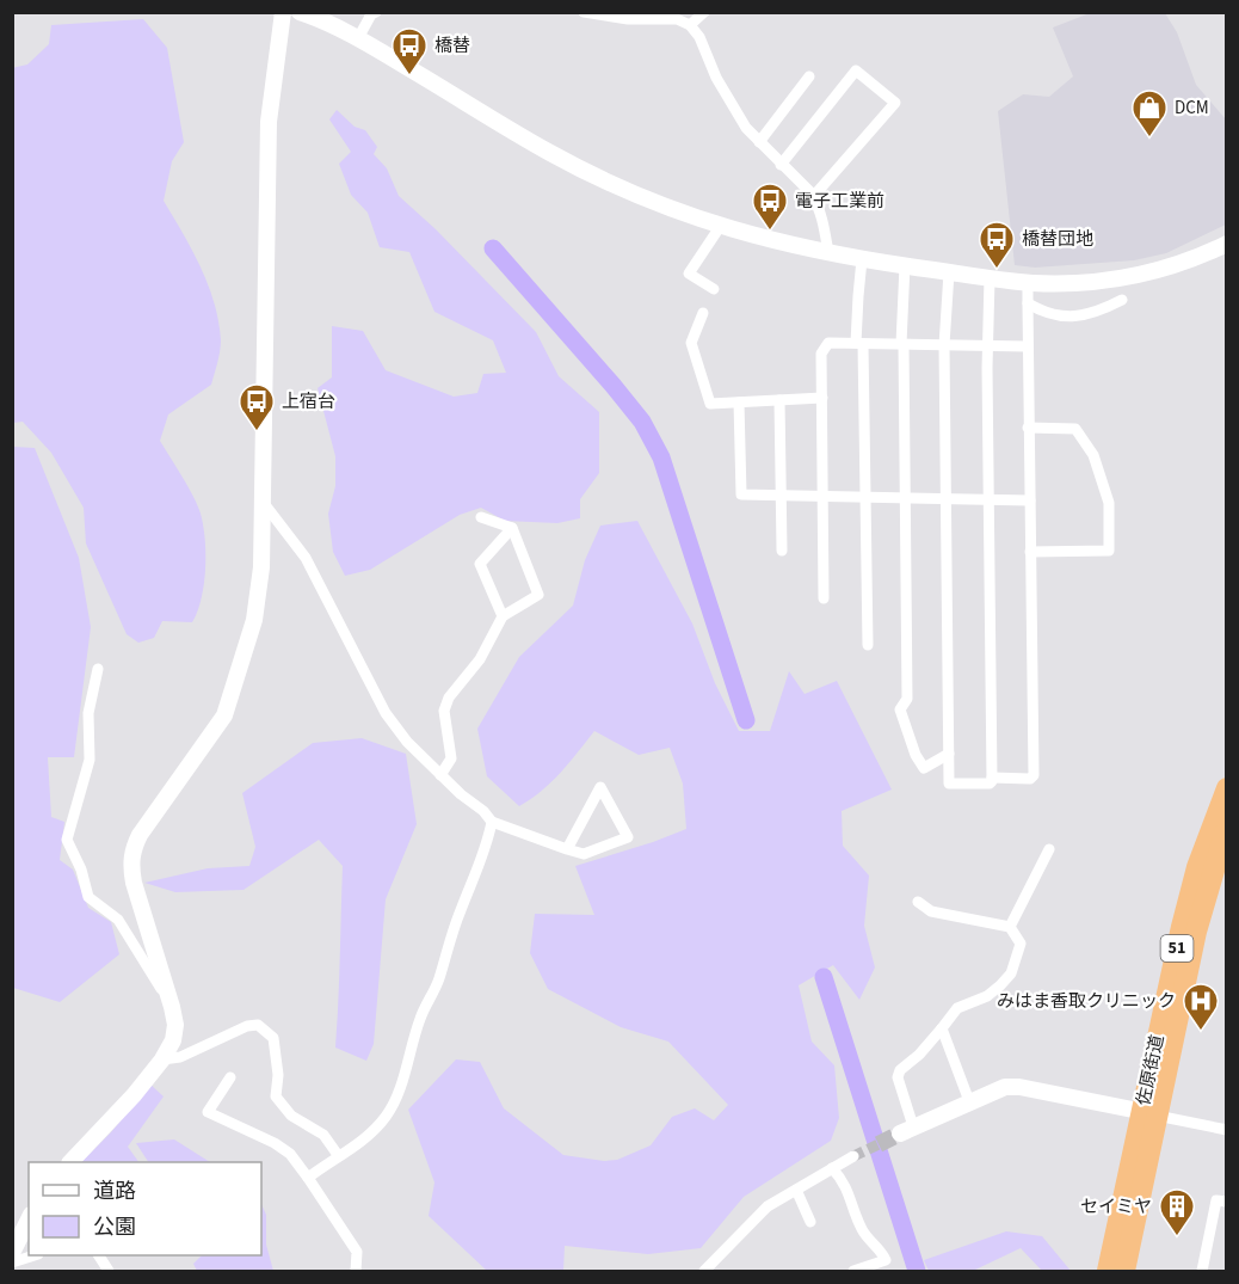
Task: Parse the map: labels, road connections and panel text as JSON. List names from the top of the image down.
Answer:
{
  "streets": {
    "highway": ["51", "佐原街道"]
  },
  "places": {
    "bus stop": [
      "橋替",
      "電子工業前",
      "橋替団地",
      "上宿台"
    ],
    "shop": ["DCM"],
    "hospital": ["みはま香取クリニック"],
    "building": ["セイミヤ"]
  },
  "legend": ["道路", "公園"]
}
